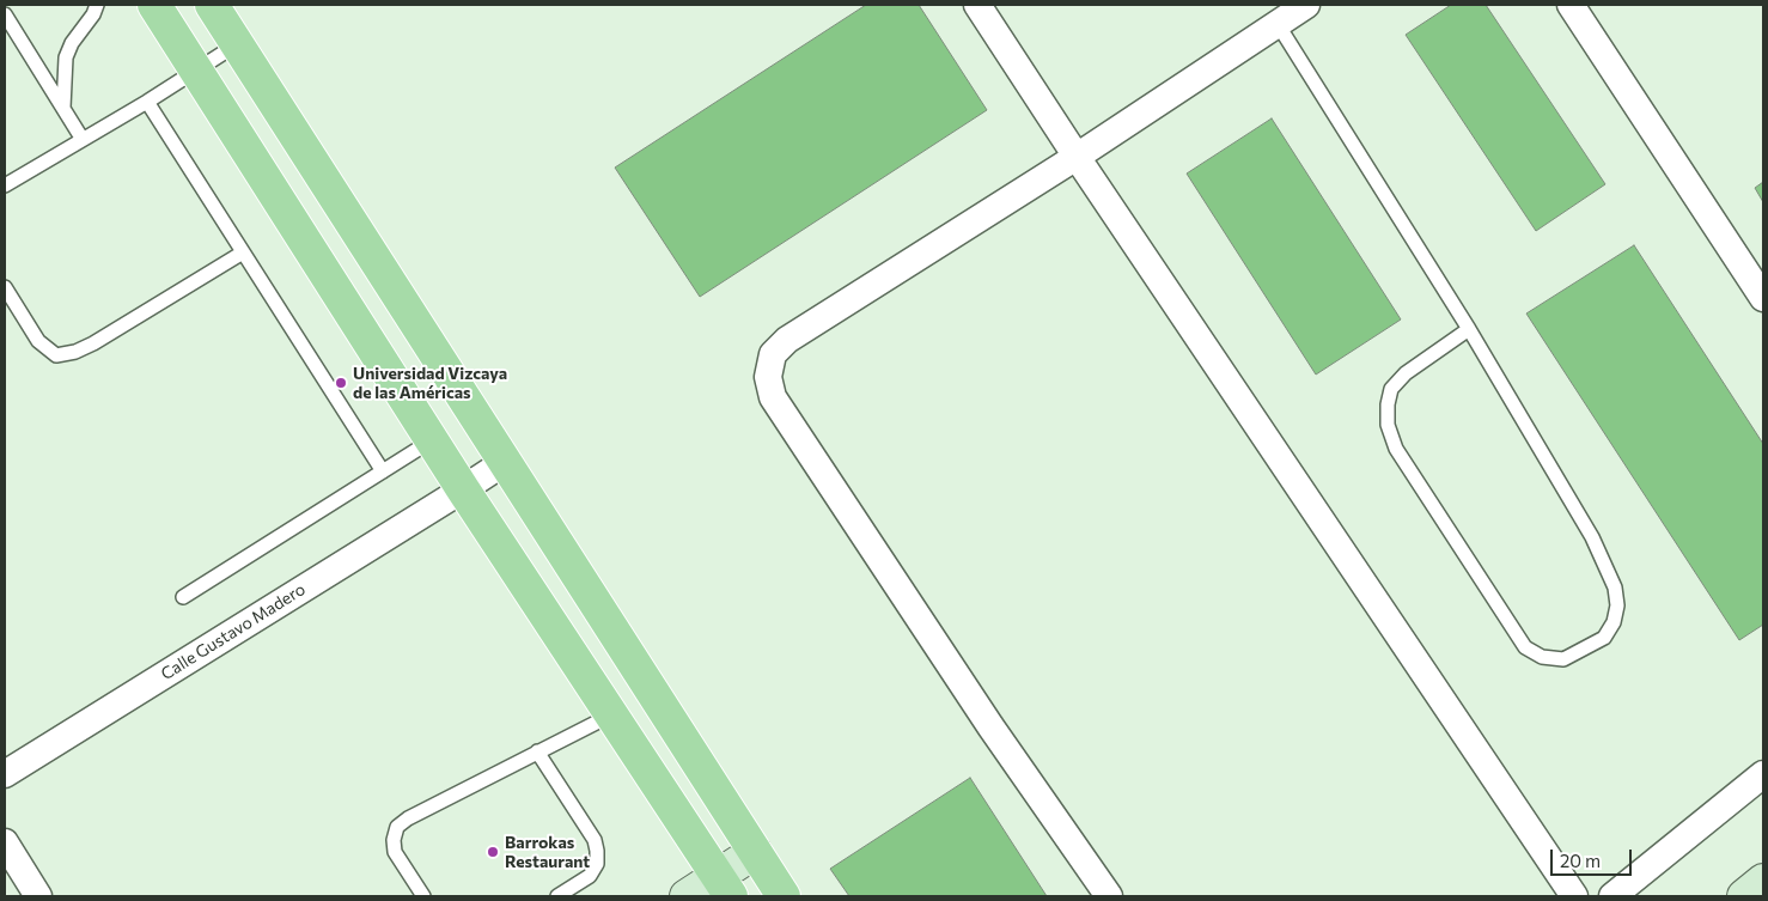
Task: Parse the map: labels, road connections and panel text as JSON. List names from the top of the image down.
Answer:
{
  "streets": {
    "street": ["Calle Gustavo Madero"]
  },
  "places": ["Universidad Vizcaya de las Américas", "Barrokas Restaurant"],
  "scale_bar": "20 m"
}
